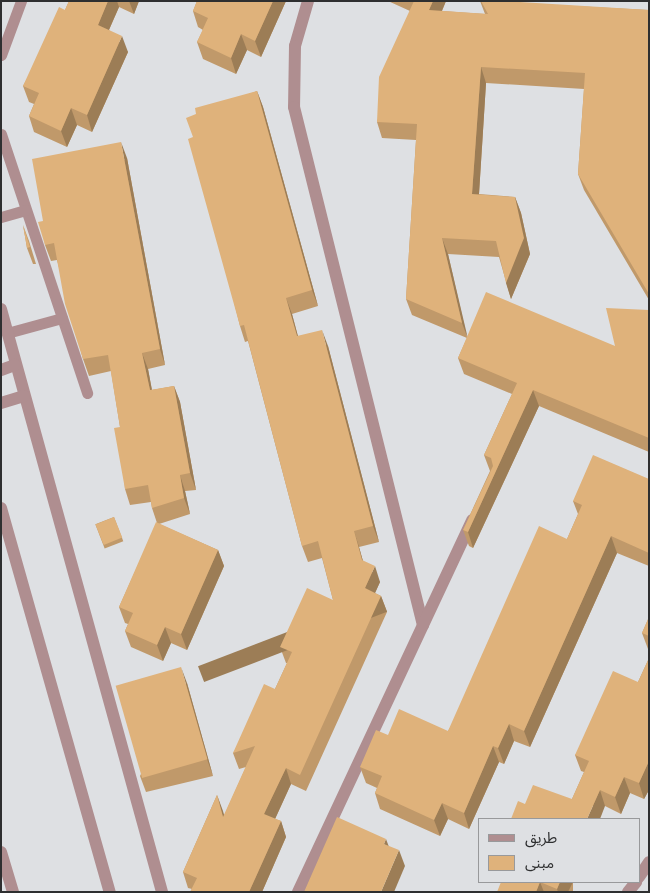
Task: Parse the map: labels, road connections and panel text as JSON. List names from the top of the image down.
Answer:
{
  "legend": ["طريق", "مبنى"]
}
